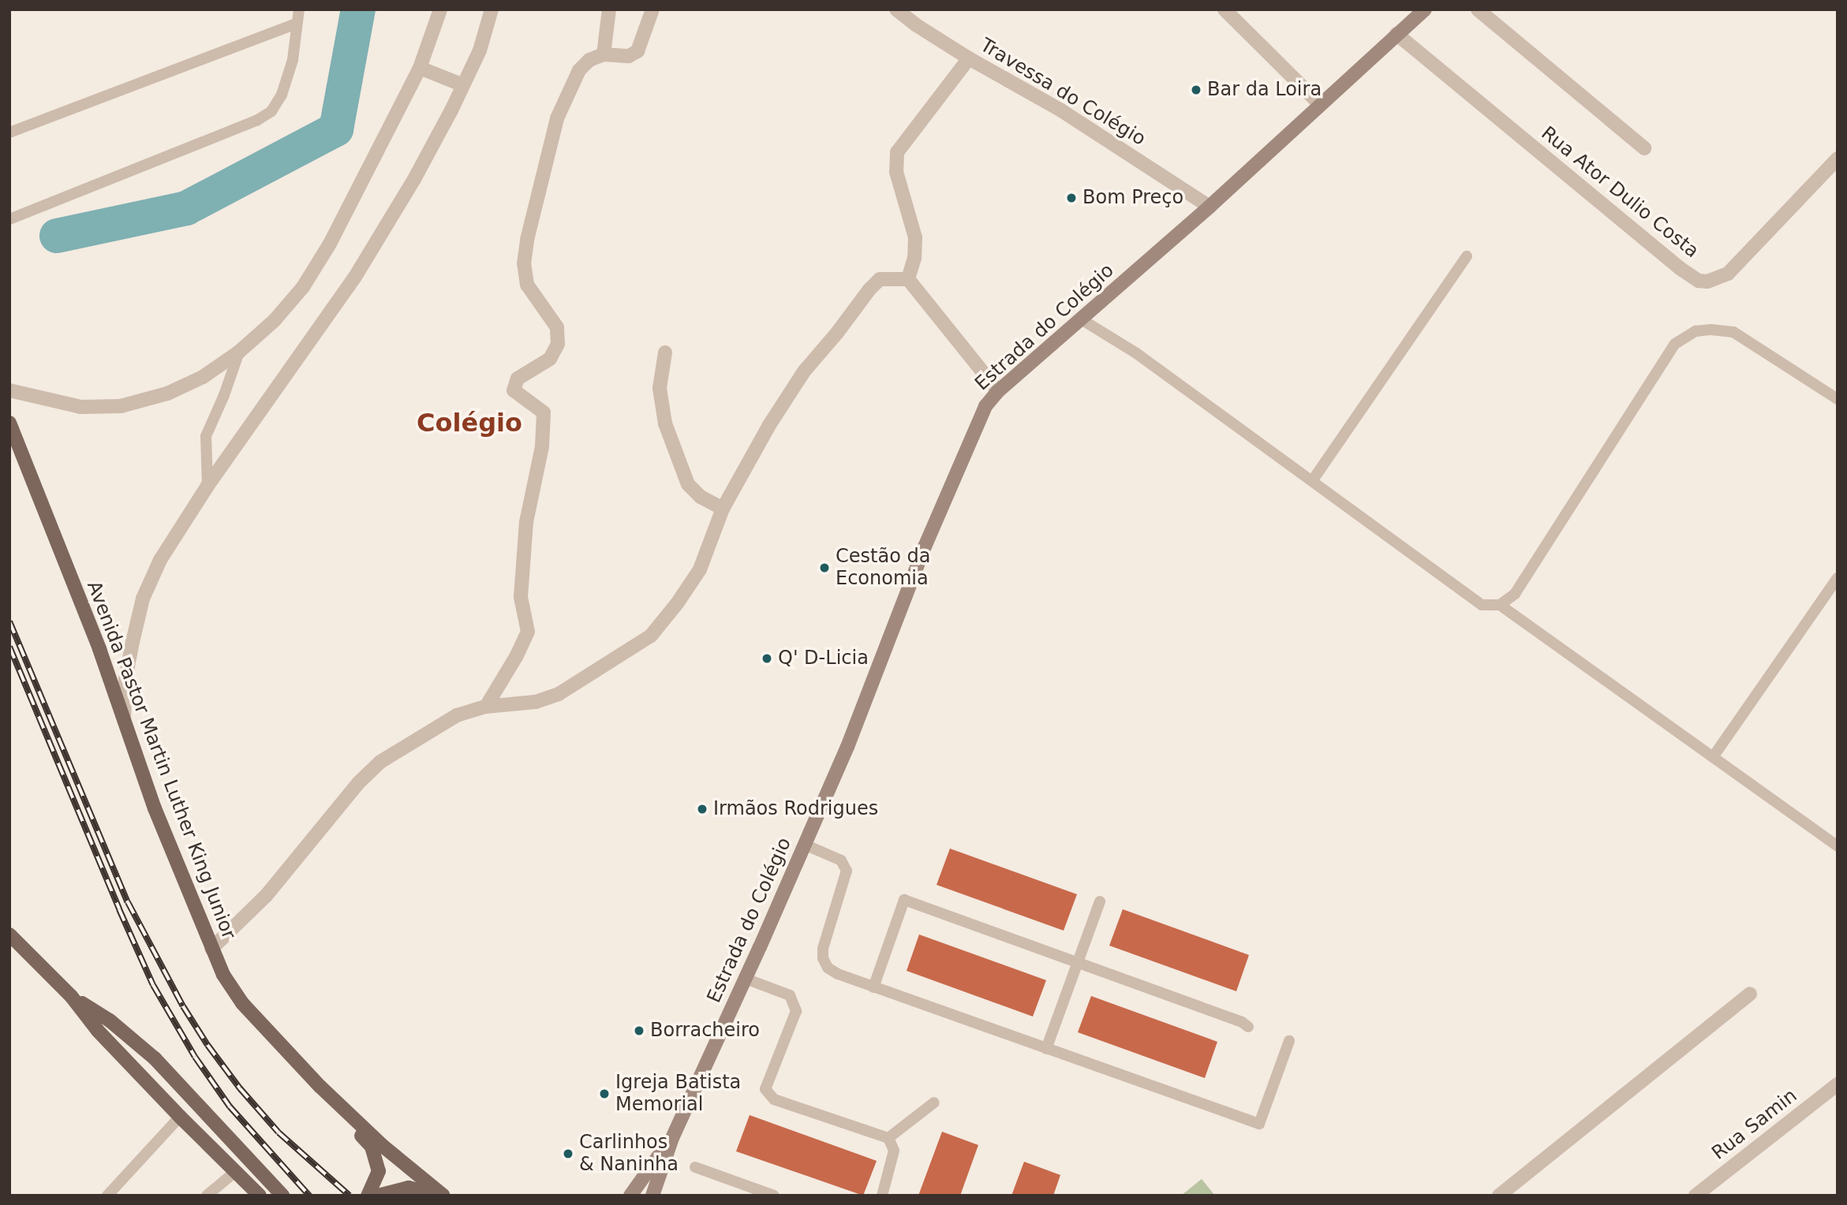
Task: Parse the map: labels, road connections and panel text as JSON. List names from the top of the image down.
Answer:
{
  "streets": {
    "main road": ["Estrada do Colégio", "Avenida Pastor Martin Luther King Junior"],
    "street": ["Travessa do Colégio", "Rua Ator Dulio Costa", "Rua Samin"]
  },
  "crossings": [
    ["Travessa do Colégio", "Estrada do Colégio"],
    ["Rua Ator Dulio Costa", "Estrada do Colégio"]
  ],
  "districts": ["Colégio"],
  "places": [
    "Bar da Loira",
    "Bom Preço",
    "Cestão da Economia",
    "Q' D-Licia",
    "Irmãos Rodrigues",
    "Borracheiro",
    "Igreja Batista Memorial",
    "Carlinhos & Naninha"
  ]
}
